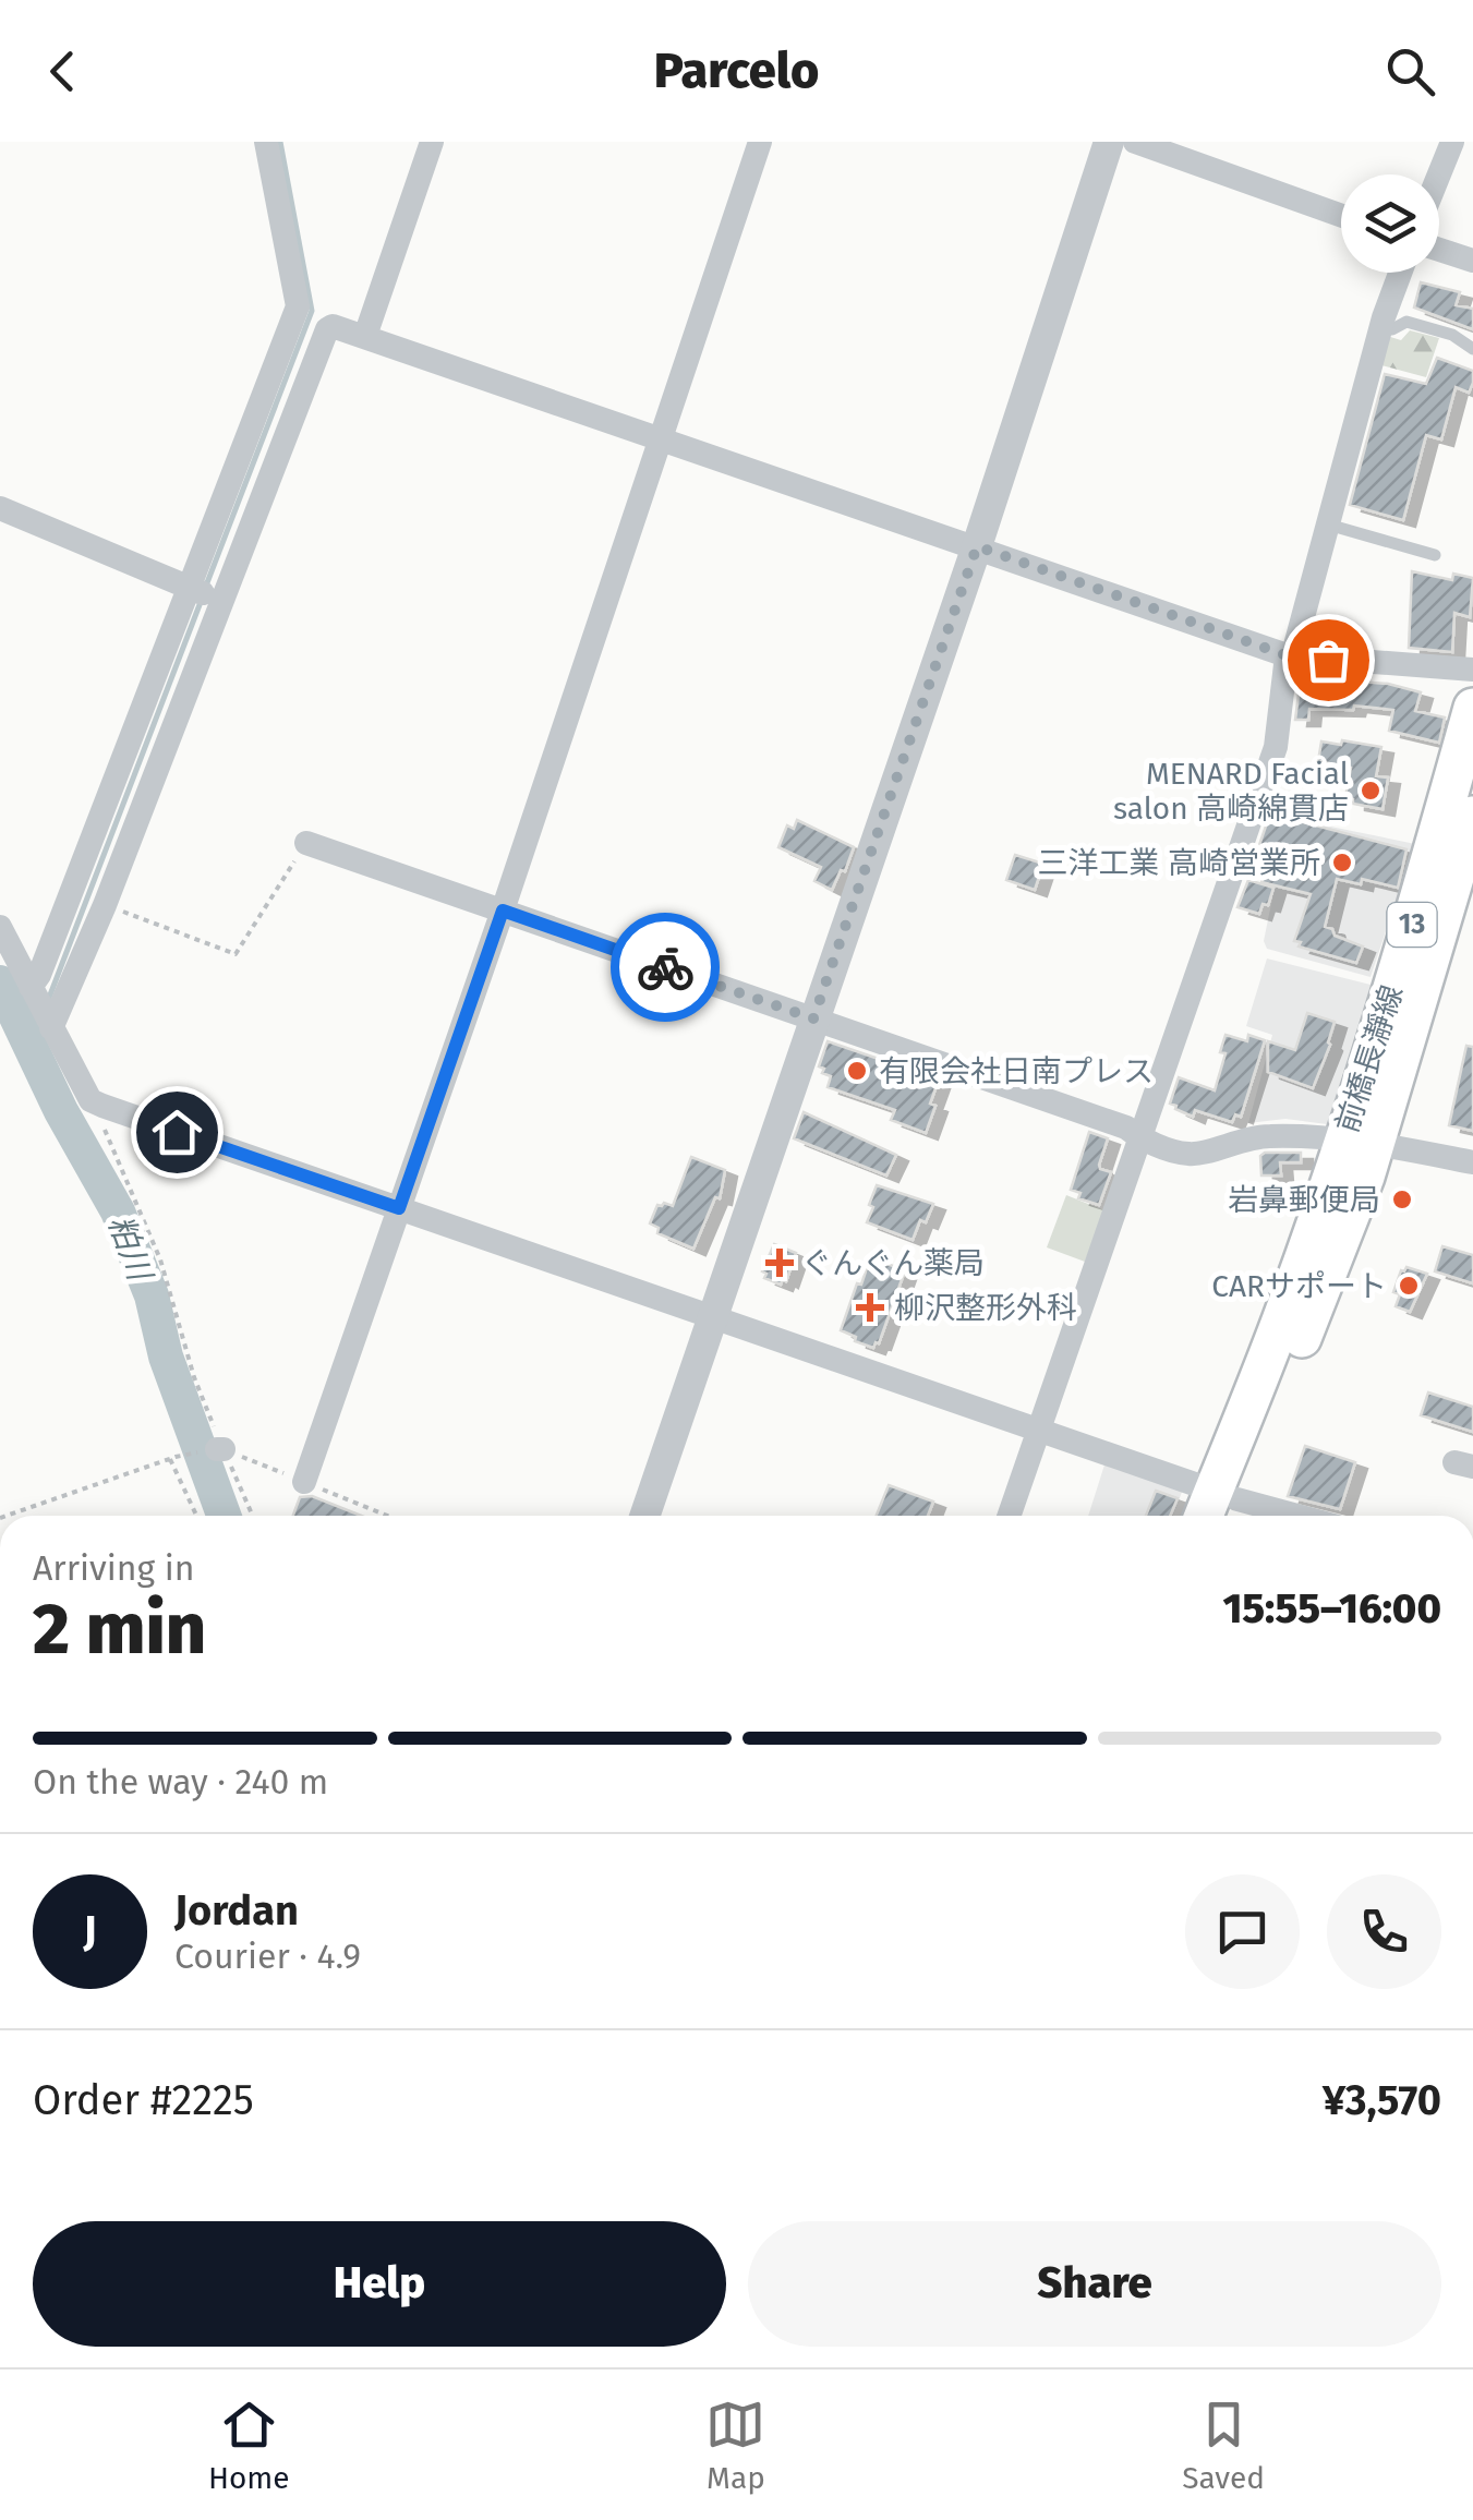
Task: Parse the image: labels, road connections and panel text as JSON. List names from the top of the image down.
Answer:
{
  "streets": {
    "main road": ["13", "前橋長瀞線"]
  },
  "water": ["粕川"],
  "places": {
    "other": [
      "MENARD Facial salon 高崎綿貫店",
      "三洋工業 高崎営業所",
      "有限会社日南プレス",
      "岩鼻郵便局",
      "CARサポート"
    ],
    "health": ["ぐんぐん薬局", "柳沢整形外科"]
  },
  "page": {
    "header": "Parcelo",
    "heading": ["2 min", "Arriving in", "15:55–16:00"],
    "panel": [
      "Jordan",
      "Courier · 4.9",
      "Order #2225",
      "¥3,570"
    ],
    "bar": "On the way · 240 m",
    "round": "J",
    "buttons": ["Help", "Share"],
    "tabs": ["Home", "Map", "Saved"]
  }
}
